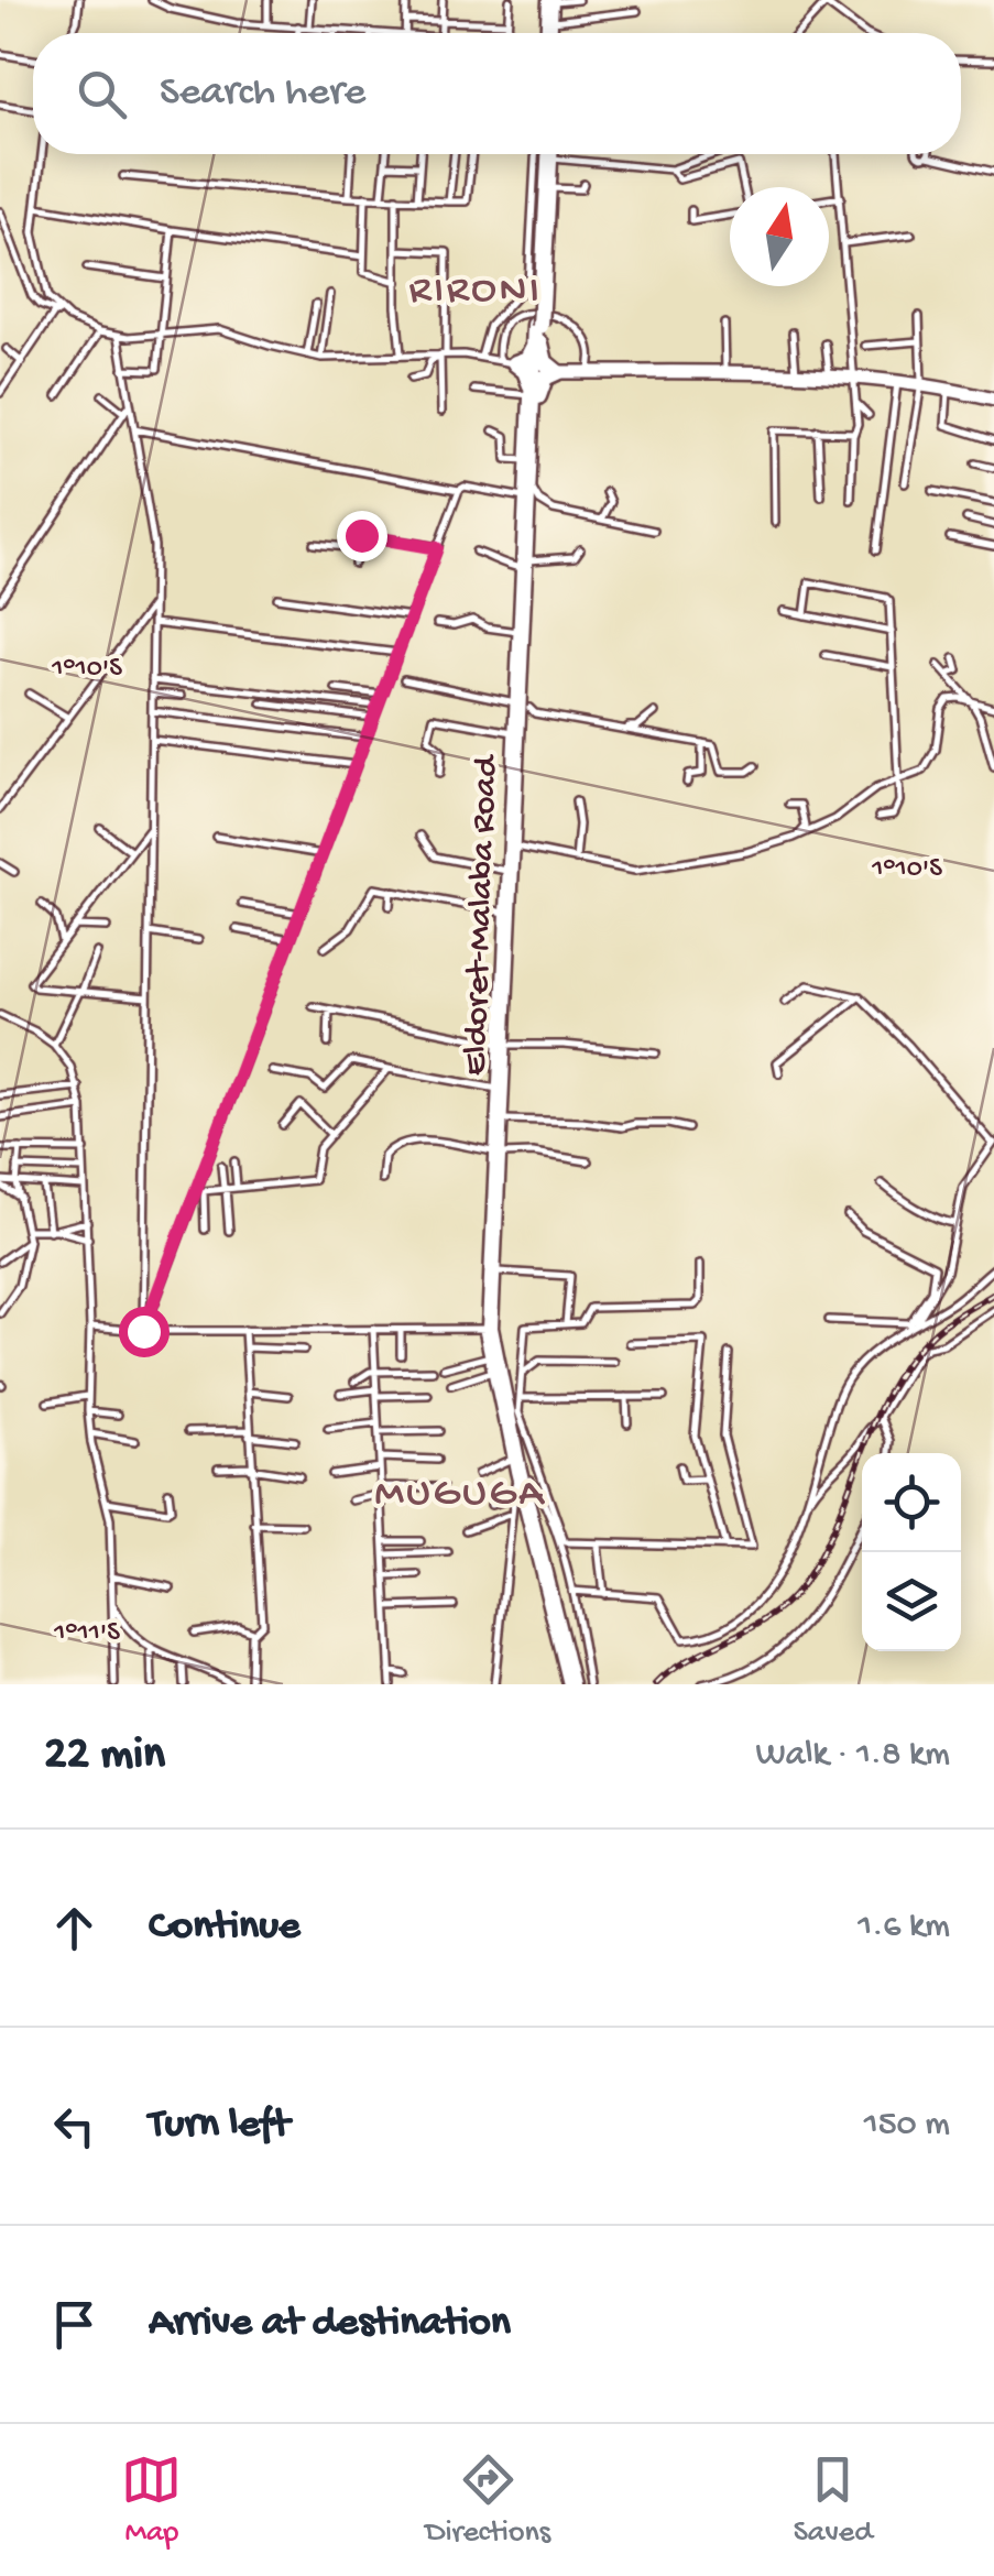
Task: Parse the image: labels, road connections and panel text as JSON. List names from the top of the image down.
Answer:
{
  "streets": {
    "highway": ["Eldoret-Malaba Road"]
  },
  "districts": ["RIRONI", "MUGUGA"],
  "north": "top",
  "page": {
    "search": "Search here",
    "heading": ["22 min", "Walk · 1.8 km"],
    "list": [
      ["Continue", "1.6 km"],
      ["Turn left", "150 m"],
      "Arrive at destination"
    ],
    "nav": ["Map", "Directions", "Saved"]
  },
  "coordinates": ["1°10'S", "1°11'S"]
}
